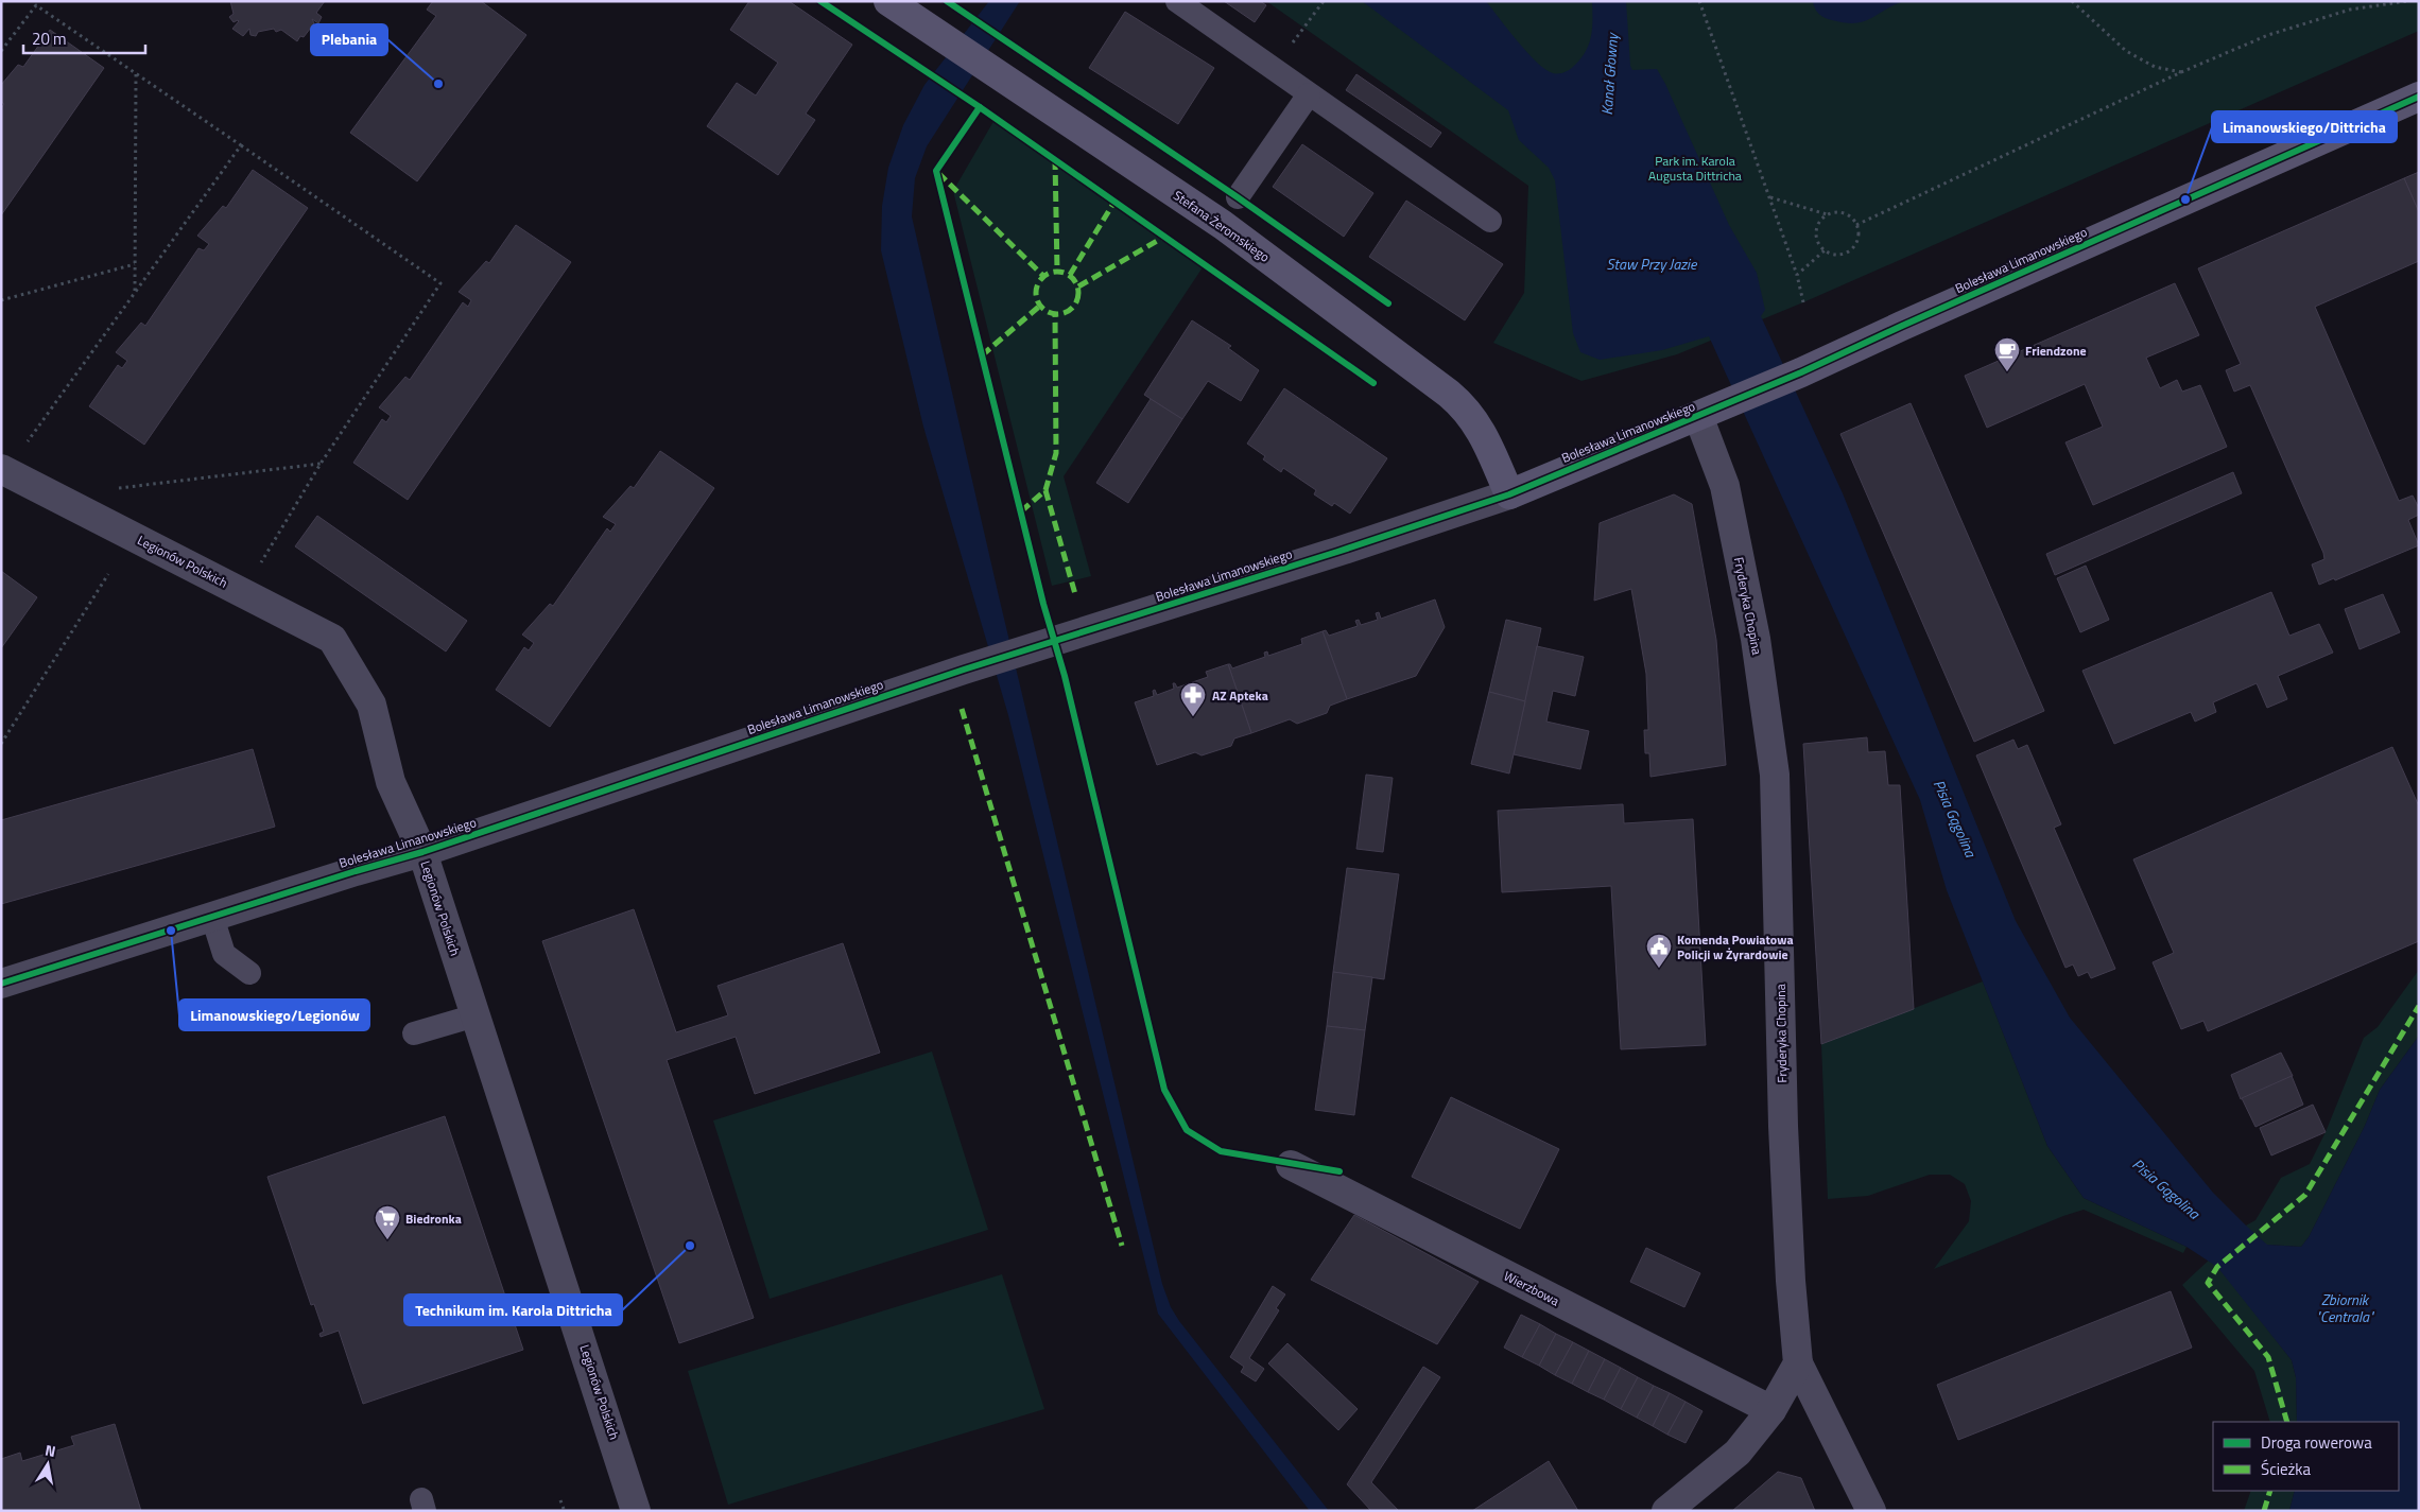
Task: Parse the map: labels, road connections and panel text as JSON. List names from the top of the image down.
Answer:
{
  "streets": {
    "street": [
      "Stefana Żeromskiego",
      "Bolesława Limanowskiego",
      "Legionów Polskich",
      "Fryderyka Chopina",
      "Wierzbowa"
    ]
  },
  "crossings": [
    ["Stefana Żeromskiego", "Bolesława Limanowskiego"],
    ["Bolesława Limanowskiego", "Legionów Polskich"],
    ["Bolesława Limanowskiego", "Fryderyka Chopina"]
  ],
  "water": [
    "Kanał Głowny",
    "Staw Przy Jazie",
    "Pisia Gągolina",
    "Zbiornik \"Centrala\""
  ],
  "parks": ["Park im. Karola Augusta Dittricha"],
  "places": {
    "other": [
      "Plebania",
      "Limanowskiego/Dittricha",
      "Limanowskiego/Legionów",
      "Technikum im. Karola Dittricha"
    ],
    "cafe": ["Friendzone"],
    "pharmacy": ["AZ Apteka"],
    "public building": ["Komenda Powiatowa Policji w Żyrardowie"],
    "supermarket": ["Biedronka"]
  },
  "legend": ["Droga rowerowa", "Ścieżka"],
  "scale_bar": "20 m",
  "north": "top"
}
